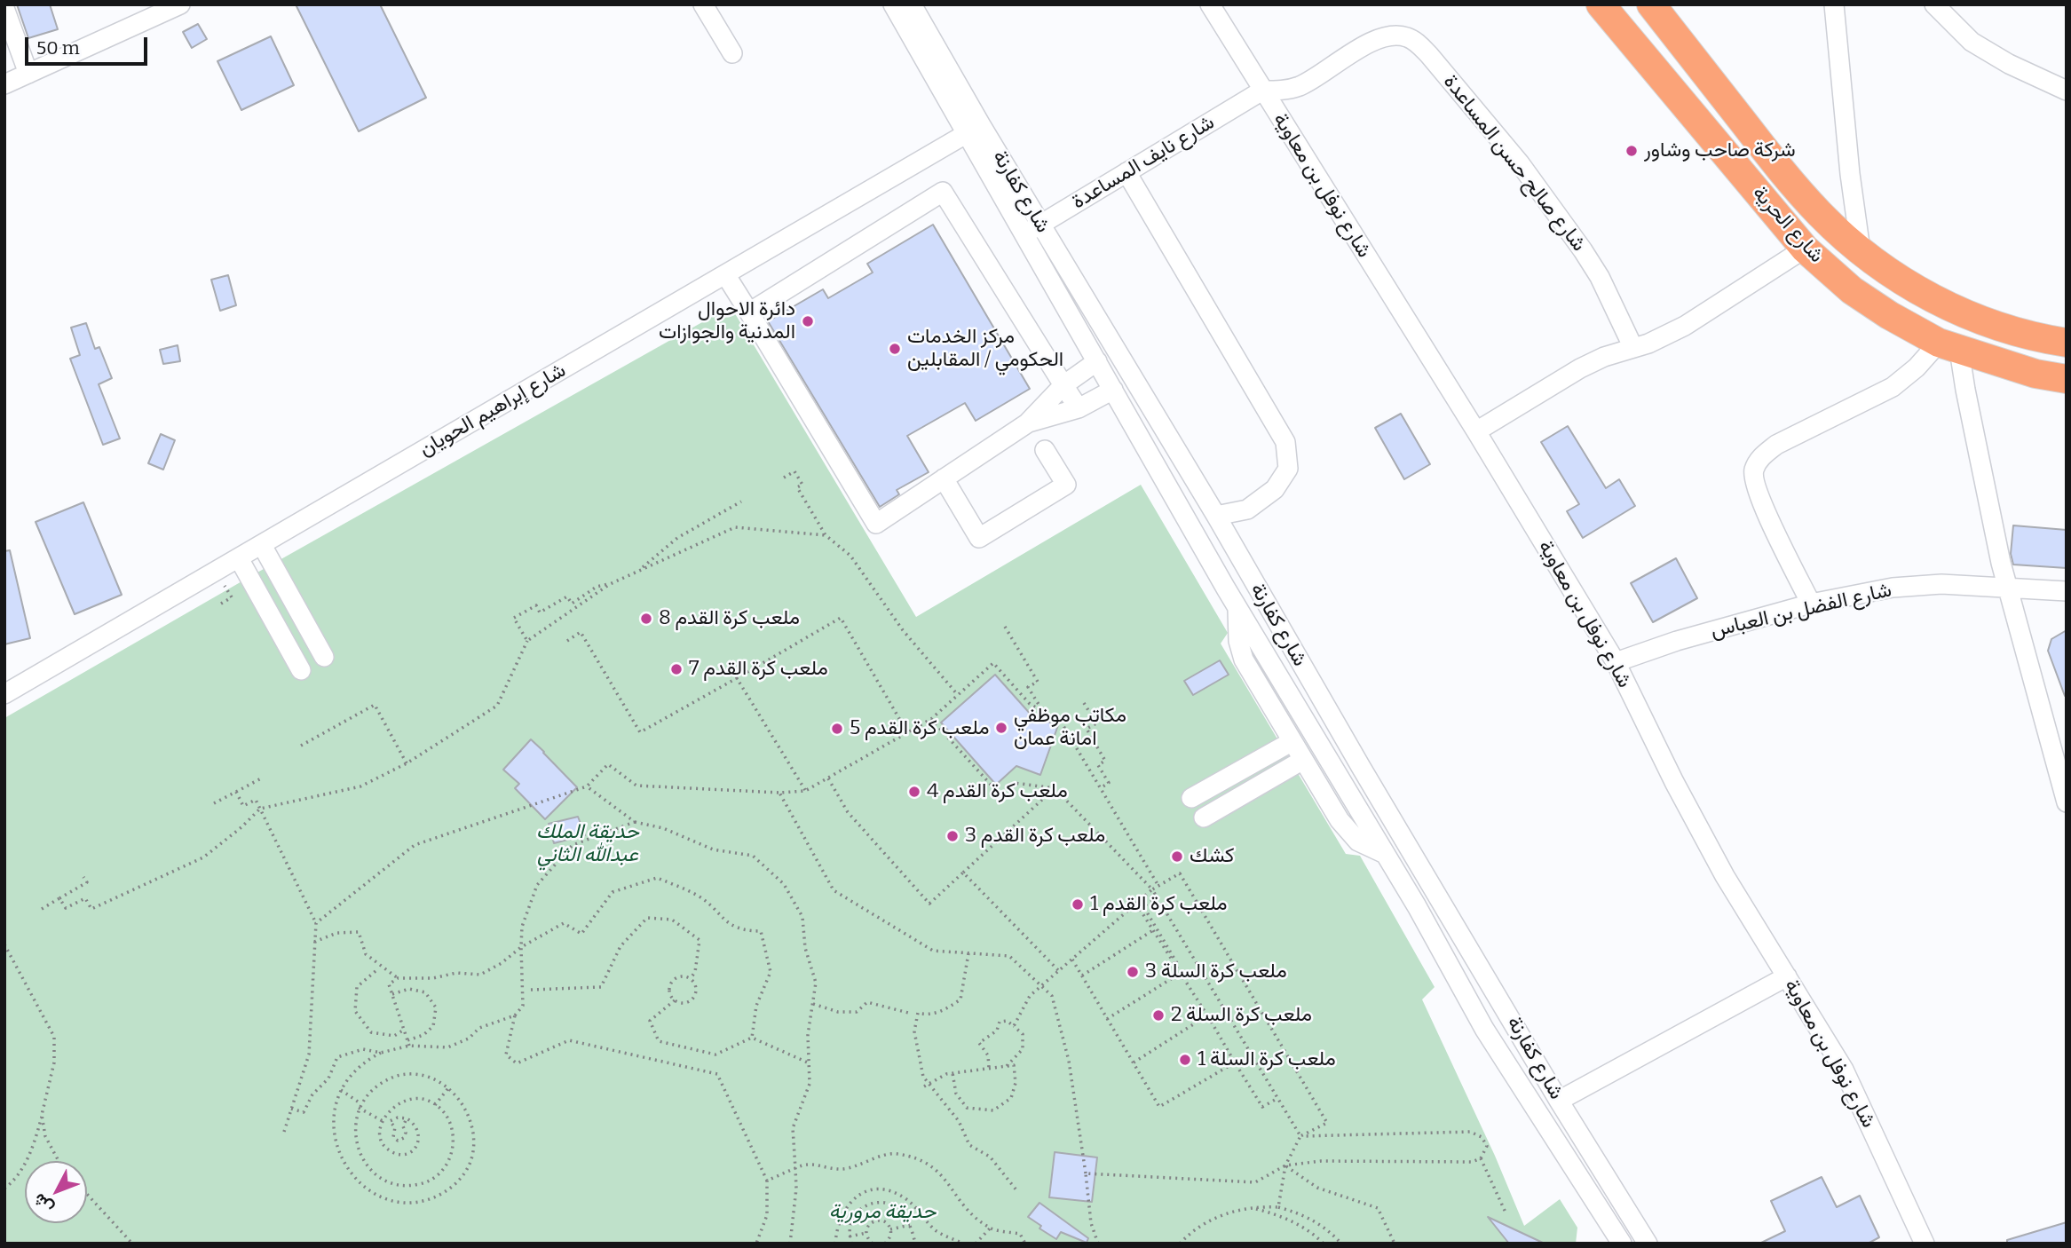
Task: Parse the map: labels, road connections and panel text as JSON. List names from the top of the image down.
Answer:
{
  "streets": {
    "highway": ["شارع الحرية"],
    "street": [
      "شارع نايف المساعدة",
      "شارع صالح حسن المساعدة",
      "شارع نوفل بن معاوية",
      "شارع كفارنة",
      "شارع إبراهيم الحويان",
      "شارع الفضل بن العباس"
    ]
  },
  "crossings": [
    ["شارع نايف المساعدة", "شارع صالح حسن المساعدة"],
    ["شارع نايف المساعدة", "شارع نوفل بن معاوية"],
    ["شارع نايف المساعدة", "شارع كفارنة"],
    ["شارع صالح حسن المساعدة", "شارع نوفل بن معاوية"],
    ["شارع نوفل بن معاوية", "شارع الفضل بن العباس"],
    ["شارع كفارنة", "شارع إبراهيم الحويان"]
  ],
  "parks": ["حديقة الملك عبدالله الثاني", "حديقة مرورية"],
  "places": [
    "شركة صاحب وشاور",
    "دائرة الاحوال المدنية والجوازات",
    "مركز الخدمات الحكومي / المقابلين",
    "ملعب كرة القدم 8",
    "ملعب كرة القدم 7",
    "مكاتب موظفي امانة عمان",
    "ملعب كرة القدم 5",
    "ملعب كرة القدم 4",
    "ملعب كرة القدم 3",
    "كشك",
    "ملعب كرة القدم 1",
    "ملعب كرة السلة 3",
    "ملعب كرة السلة 2",
    "ملعب كرة السلة 1"
  ],
  "scale_bar": "50 m",
  "north": "bottom left"
}
